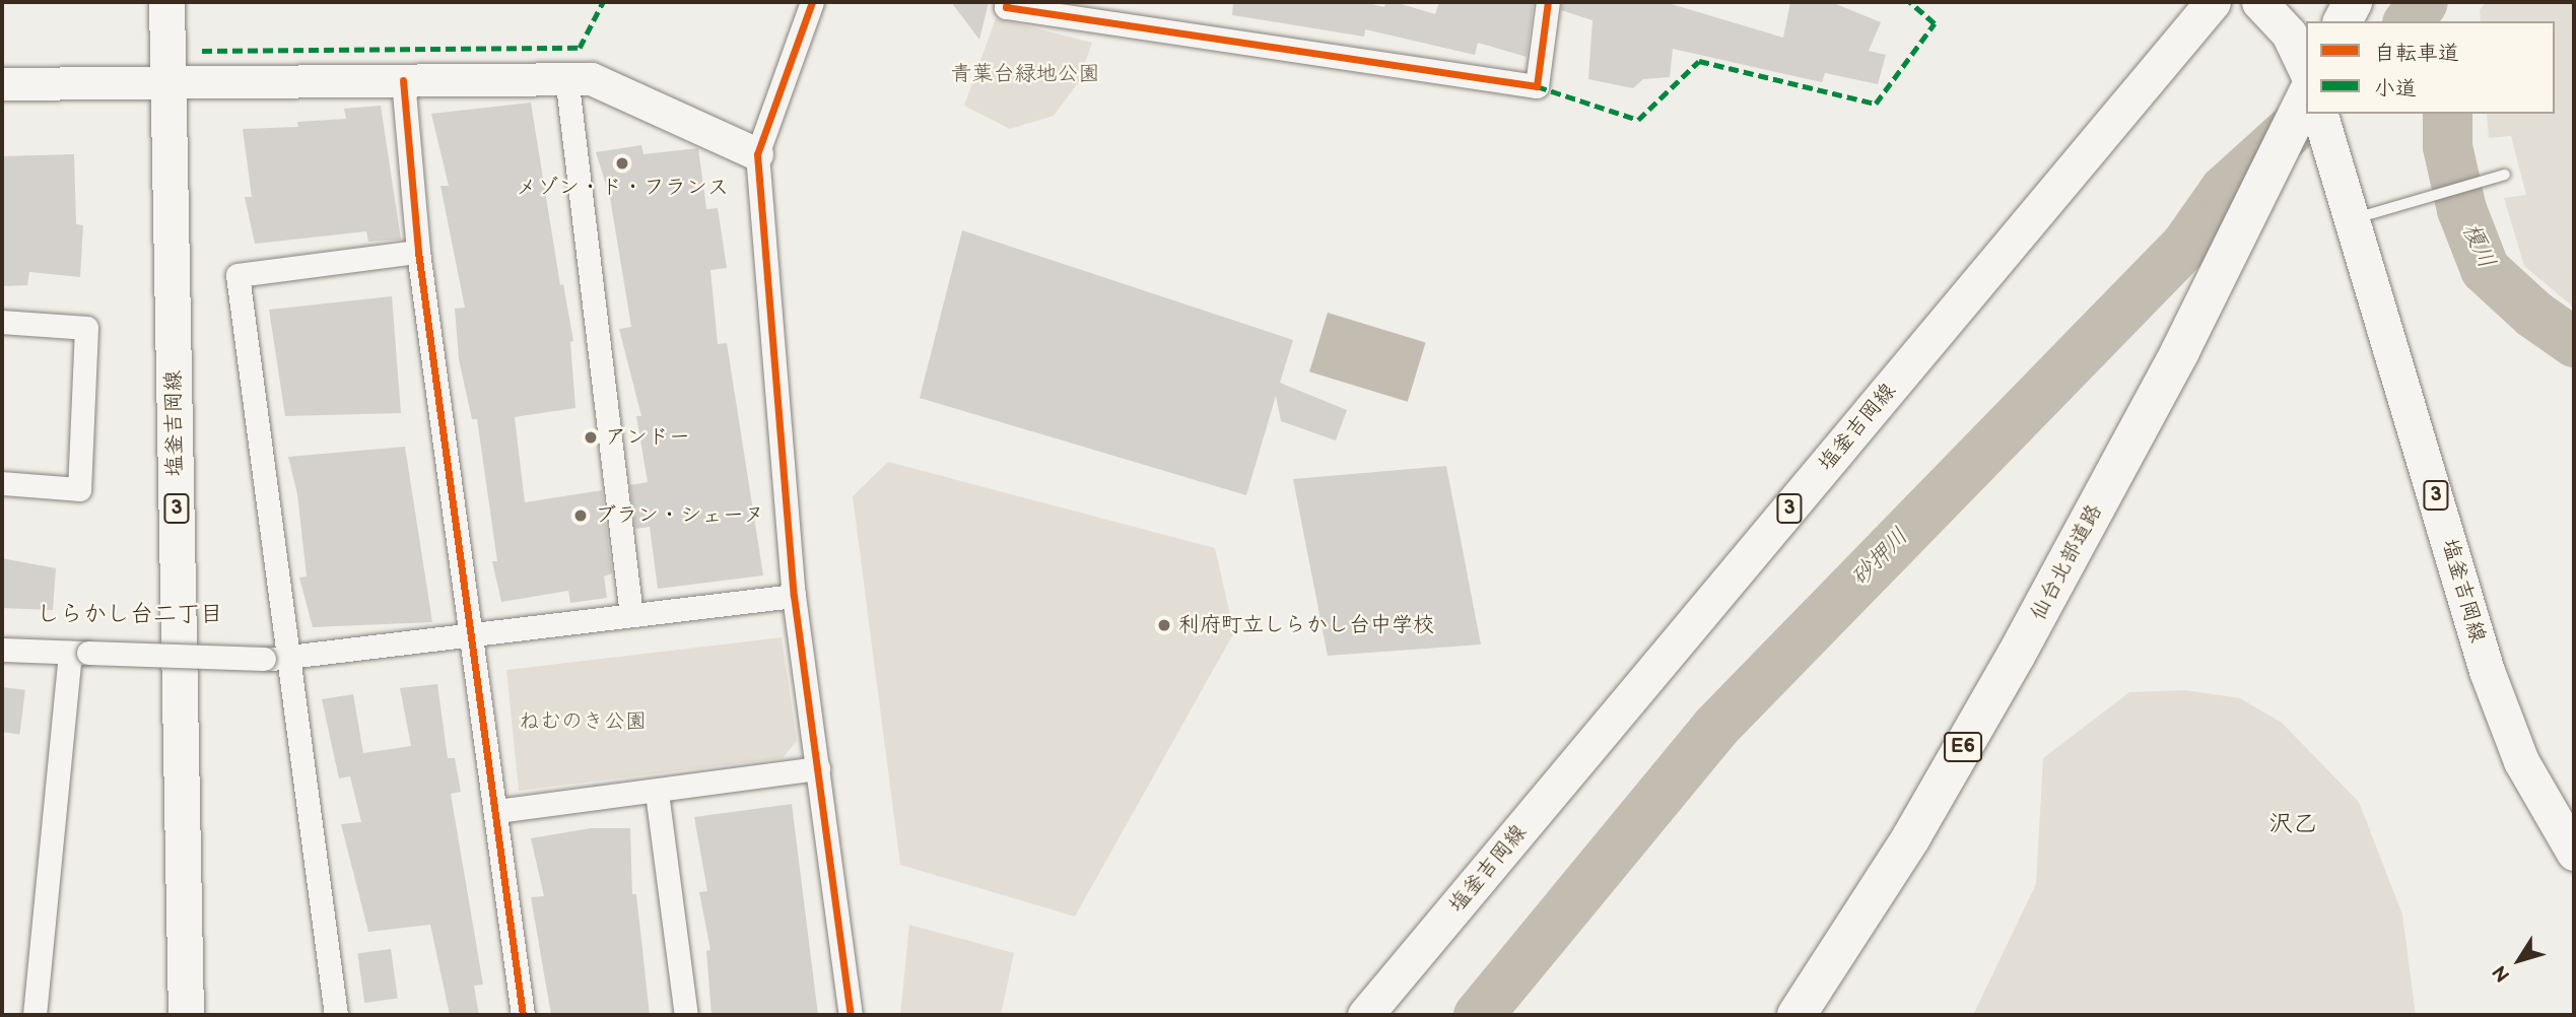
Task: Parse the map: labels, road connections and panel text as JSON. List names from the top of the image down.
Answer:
{
  "streets": {
    "highway": ["仙台北部道路", "E6"],
    "main road": ["塩釜吉岡線", "3"]
  },
  "districts": ["しらかし台二丁目", "沢乙"],
  "water": ["榎川", "砂押川"],
  "parks": ["青葉台緑地公園", "ねむのき公園"],
  "places": [
    "メゾン・ド・フランス",
    "アンドー",
    "ブラン・シェーヌ",
    "利府町立しらかし台中学校"
  ],
  "legend": ["自転車道", "小道"],
  "north": "bottom left"
}
